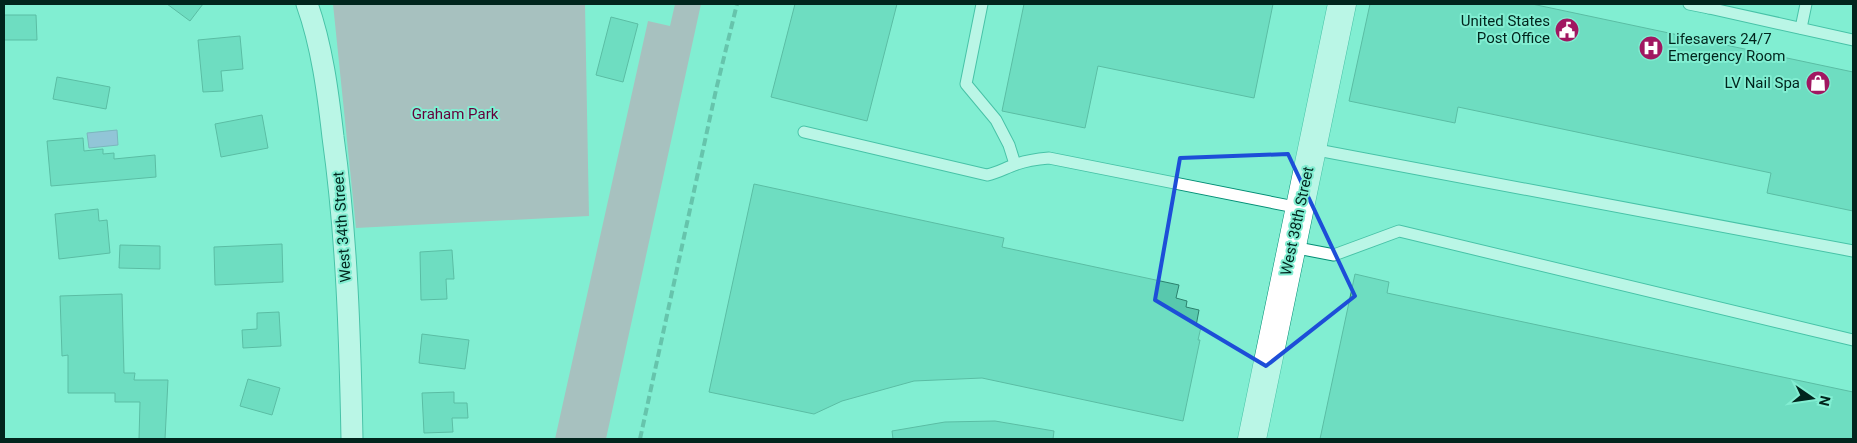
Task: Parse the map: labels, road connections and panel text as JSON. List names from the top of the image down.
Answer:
{
  "streets": {
    "street": ["West 38th Street", "West 34th Street"]
  },
  "parks": ["Graham Park"],
  "places": {
    "public building": ["United States Post Office"],
    "hospital": ["Lifesavers 24/7 Emergency Room"],
    "shop": ["LV Nail Spa"]
  },
  "north": "right"
}
